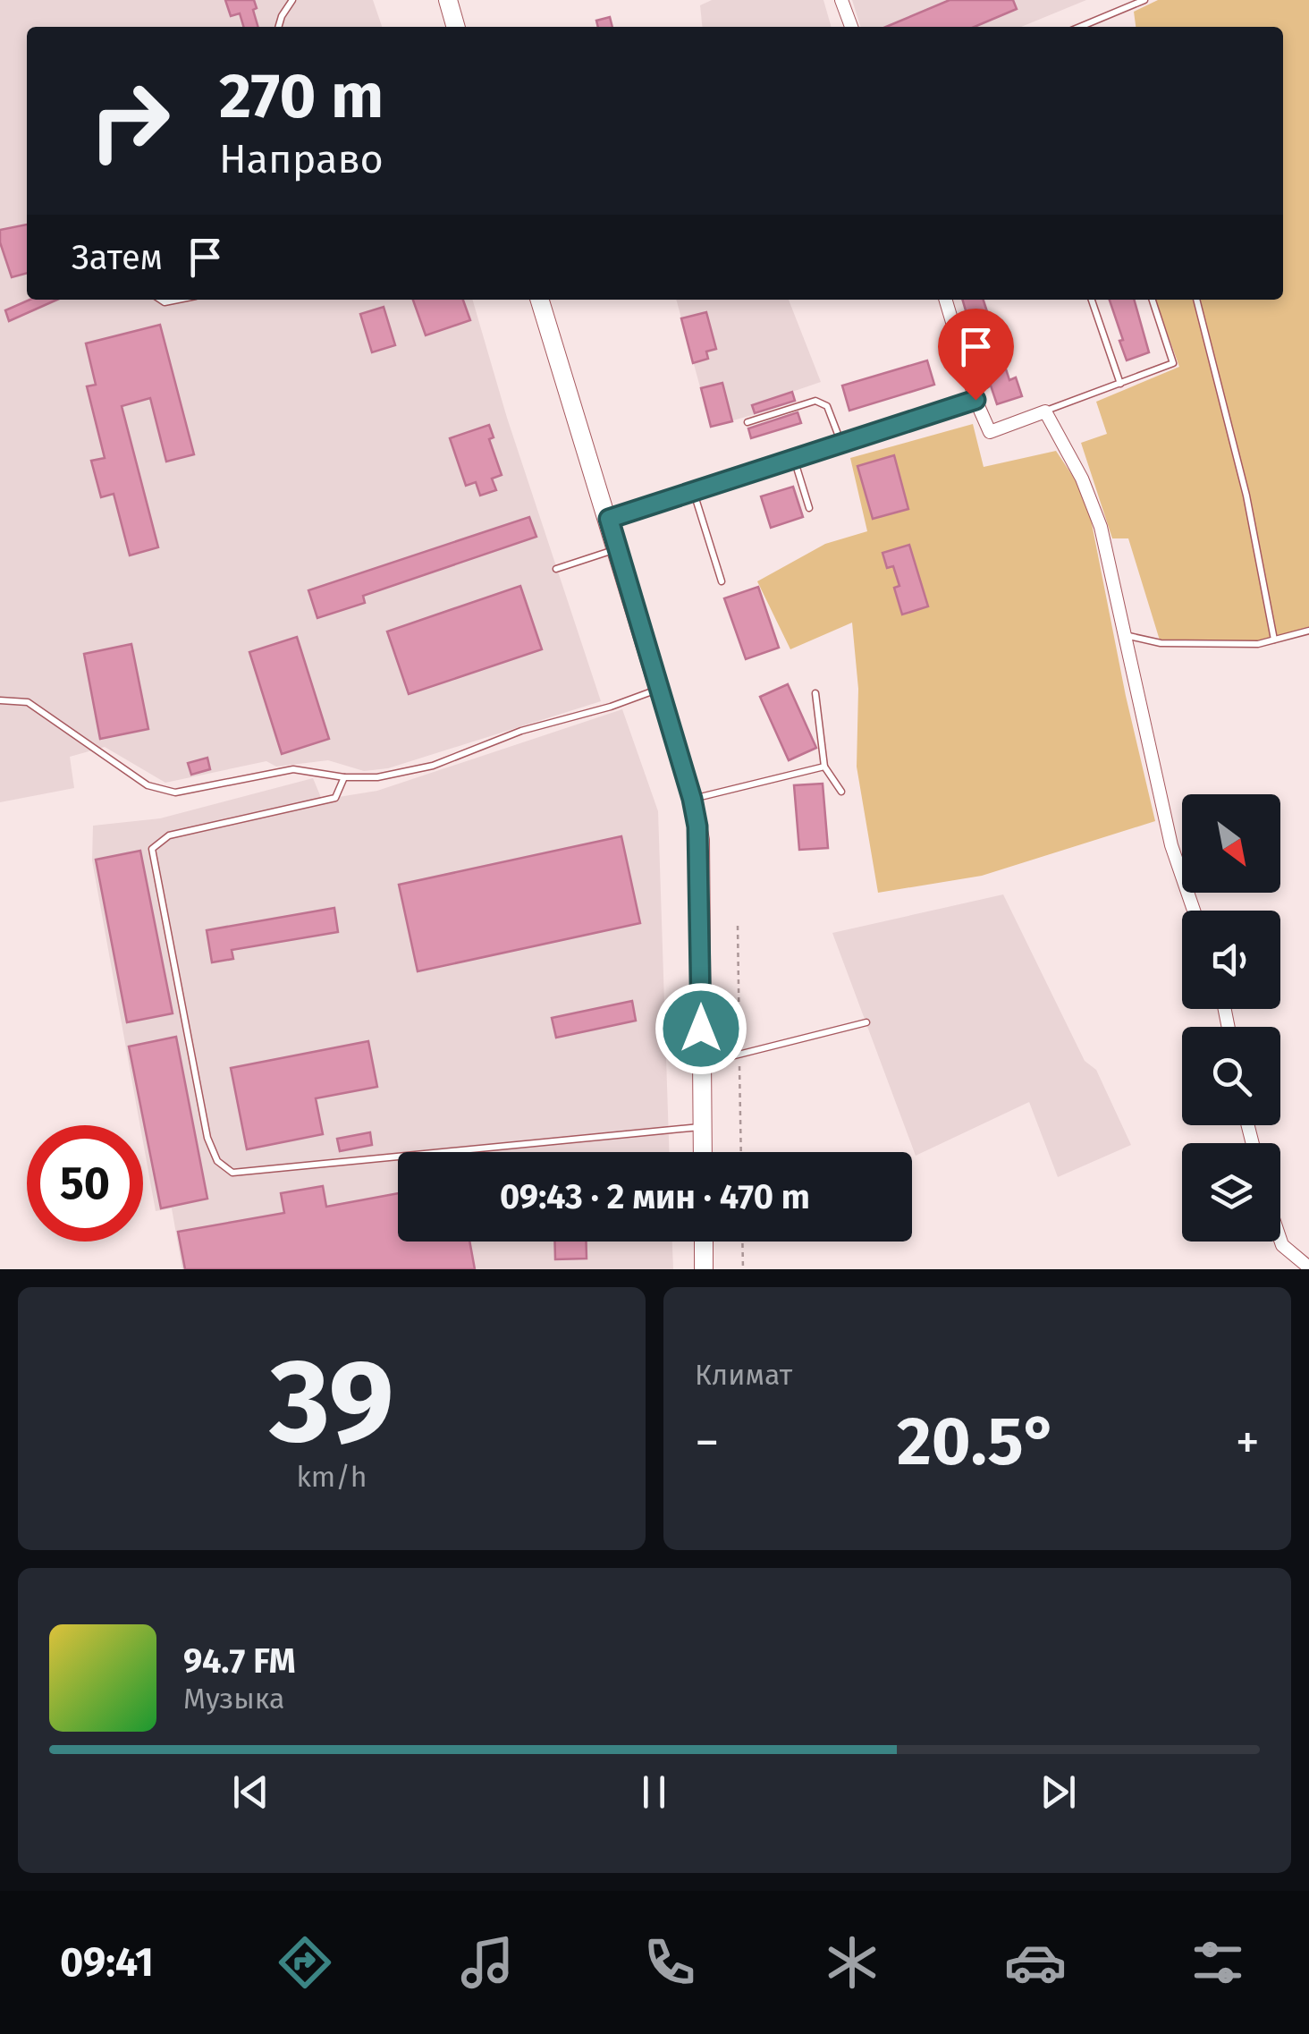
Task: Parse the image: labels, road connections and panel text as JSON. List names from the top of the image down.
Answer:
{
  "north": "bottom right",
  "page": {
    "turn": ["270 m", "Направо"],
    "then": "Затем",
    "limit": "50",
    "trip": "09:43 · 2 мин · 470 m",
    "tile": [
      ["39", "km/h"],
      "Климат"
    ],
    "heat": ["−", "20.5°", "+"],
    "song": ["94.7 FM", "Музыка"],
    "tabs": "09:41"
  }
}
